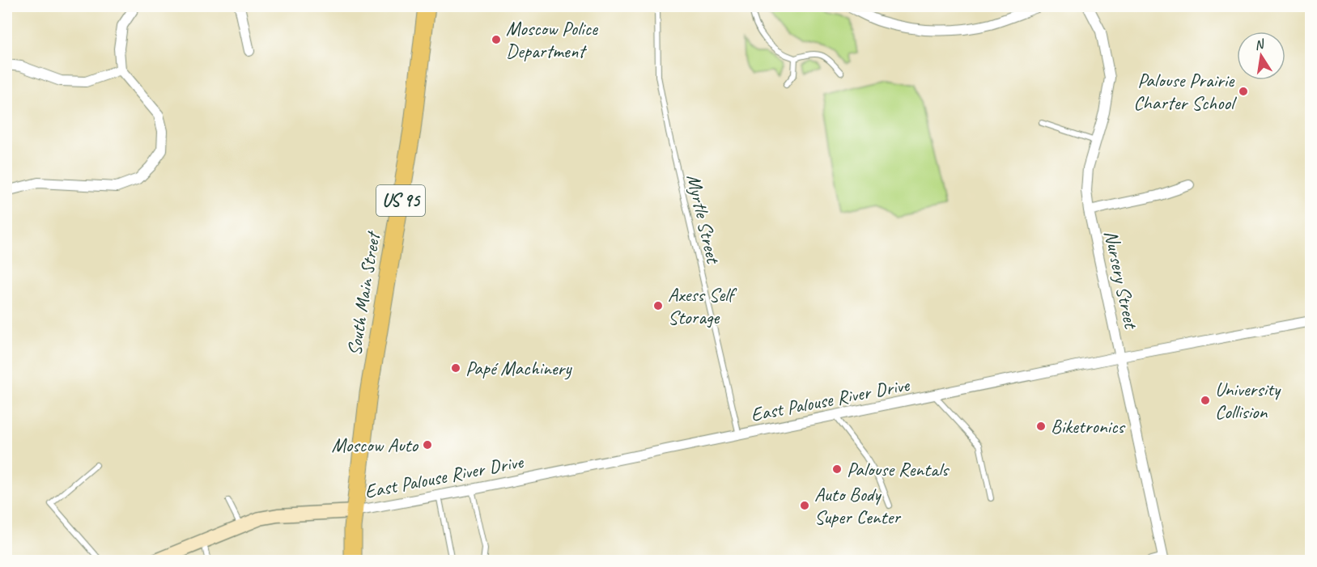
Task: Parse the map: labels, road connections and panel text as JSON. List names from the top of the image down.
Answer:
{
  "streets": {
    "highway": ["US 95", "South Main Street"],
    "street": ["Nursery Street", "East Palouse River Drive"],
    "lane": ["Myrtle Street"]
  },
  "crossings": [
    ["Myrtle Street", "East Palouse River Drive"],
    ["Nursery Street", "East Palouse River Drive"],
    ["South Main Street", "East Palouse River Drive"]
  ],
  "places": [
    "Moscow Police Department",
    "Palouse Prairie Charter School",
    "Axess Self Storage",
    "Papé Machinery",
    "University Collision",
    "Biketronics",
    "Moscow Auto",
    "Palouse Rentals",
    "Auto Body Super Center"
  ],
  "north": "top"
}
